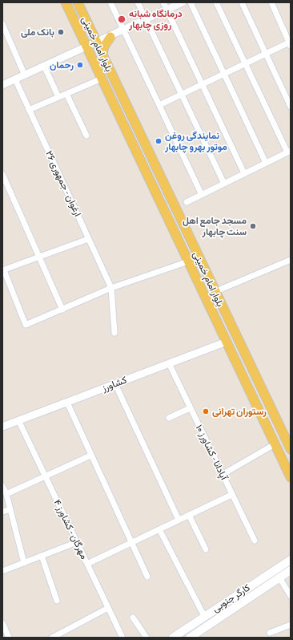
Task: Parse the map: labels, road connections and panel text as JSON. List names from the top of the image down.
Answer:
{
  "streets": {
    "main road": ["بلوار امام خمینی", "کارگر جنوبی"],
    "street": [
      "ارغوان - جمهوری ۲۶",
      "کشاورز",
      "آپادانا - کشاورز ۱۰",
      "مهرگان - کشاورز ۴"
    ]
  },
  "crossings": [
    ["بلوار امام خمینی", "کشاورز"],
    ["کشاورز", "آپادانا - کشاورز ۱۰"],
    ["کشاورز", "مهرگان - کشاورز ۴"]
  ],
  "places": [
    "درمانگاه شبانه روزی چابهار",
    "بانک ملی",
    "رحمان",
    "نمایندگی روغن موتور بهرو چابهار",
    "مسجد جامع اهل سنت چابهار",
    "رستوران تهرانی"
  ]
}
